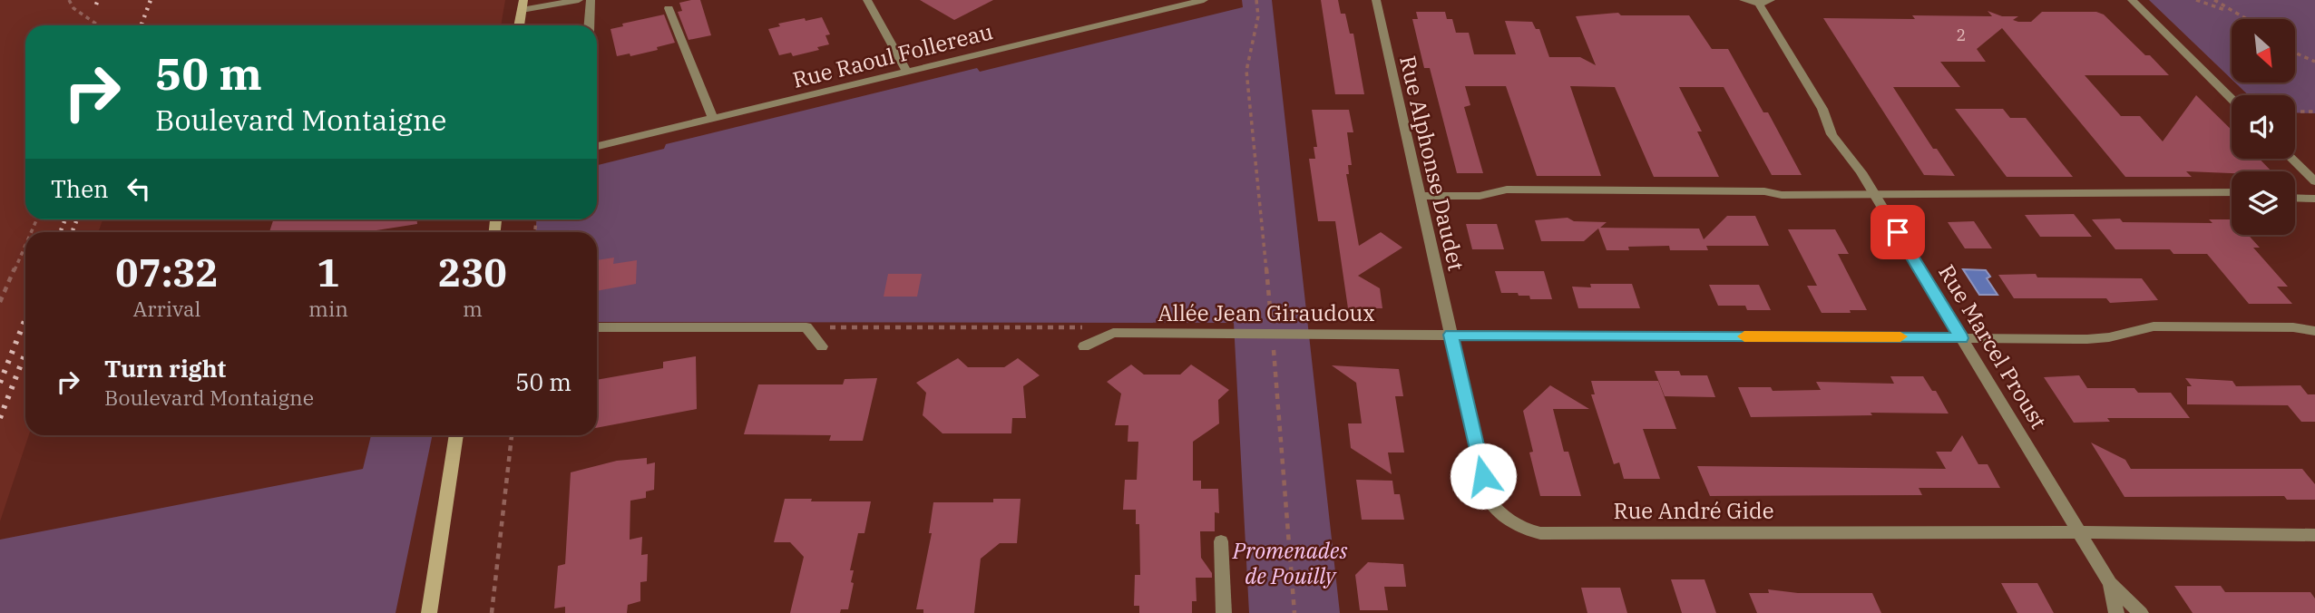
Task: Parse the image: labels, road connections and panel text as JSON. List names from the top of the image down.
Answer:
{
  "streets": {
    "street": [
      "Rue Raoul Follereau",
      "Rue Alphonse Daudet",
      "Allée Jean Giraudoux",
      "Rue Marcel Proust",
      "Rue André Gide"
    ]
  },
  "crossings": [
    ["Rue Alphonse Daudet", "Allée Jean Giraudoux"],
    ["Rue Alphonse Daudet", "Rue André Gide"],
    ["Allée Jean Giraudoux", "Rue Marcel Proust"],
    ["Allée Jean Giraudoux", "Rue André Gide"],
    ["Rue Marcel Proust", "Rue André Gide"]
  ],
  "parks": ["Promenades de Pouilly"],
  "house_numbers": ["2"],
  "north": "bottom right",
  "page": {
    "turn": ["50 m", "Boulevard Montaigne"],
    "then": "Then",
    "eta": [
      "07:32",
      "Arrival",
      "1",
      "min",
      "230",
      "m"
    ],
    "list": [
      {
        "name": "Turn right",
        "note": "Boulevard Montaigne",
        "value": "50 m"
      }
    ]
  }
}
